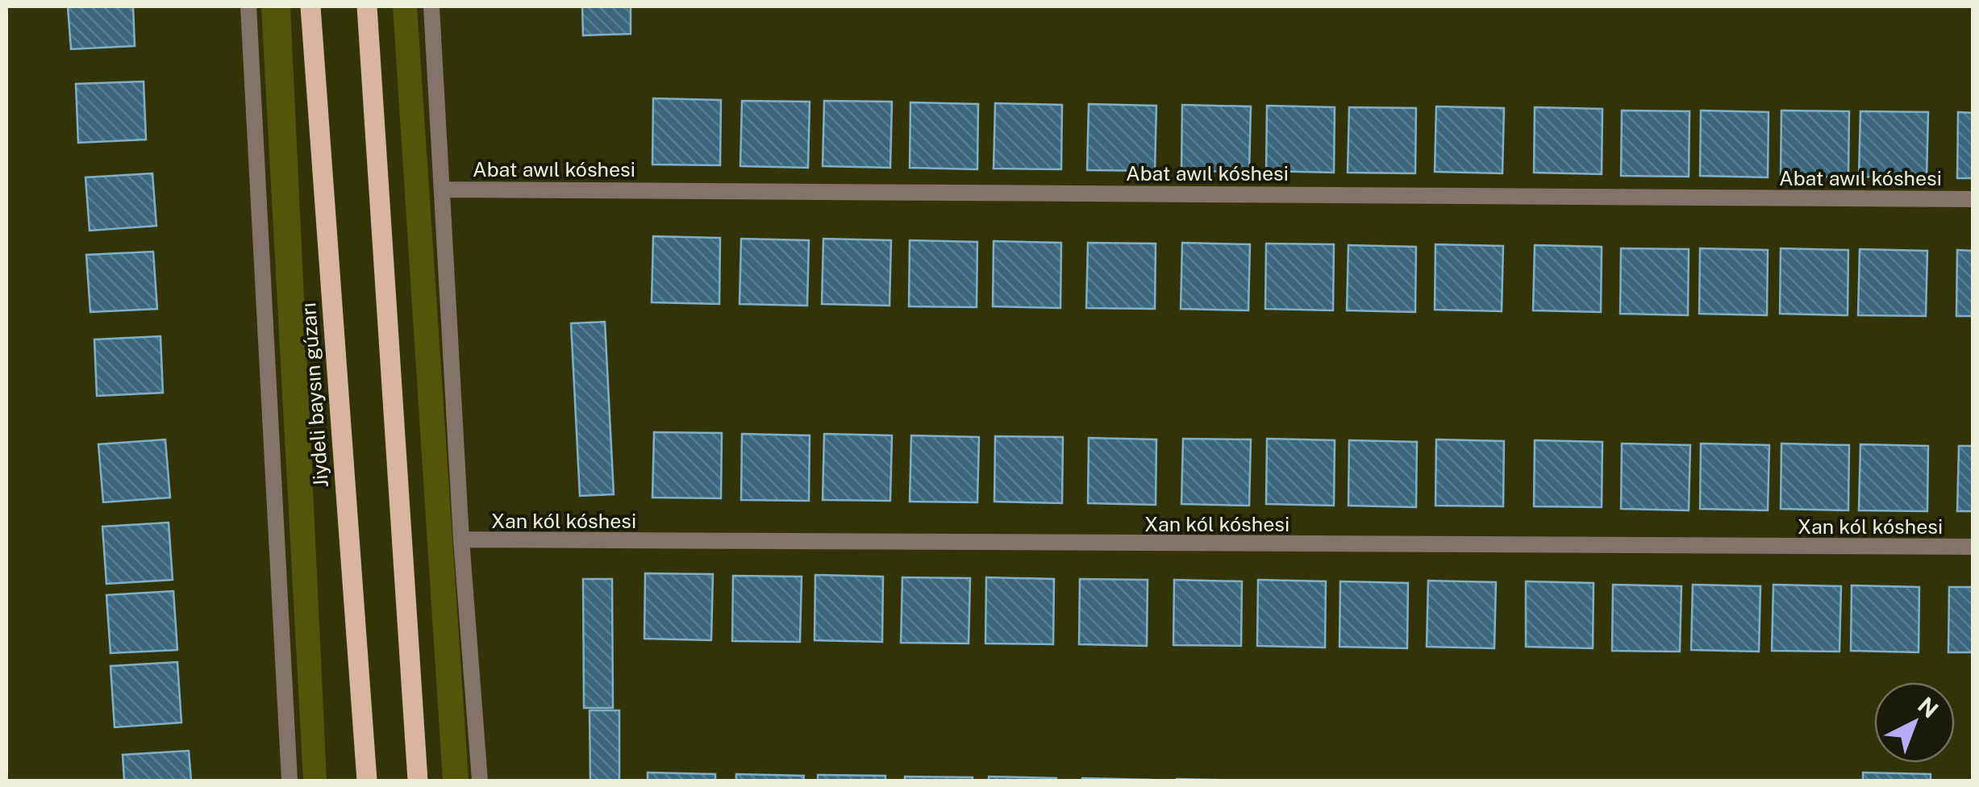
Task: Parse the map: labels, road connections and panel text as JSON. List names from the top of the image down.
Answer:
{
  "streets": {
    "main road": ["Jiydeli baysın gúzarı"],
    "street": ["Abat awıl kóshesi", "Xan kól kóshesi"]
  },
  "north": "top right"
}
